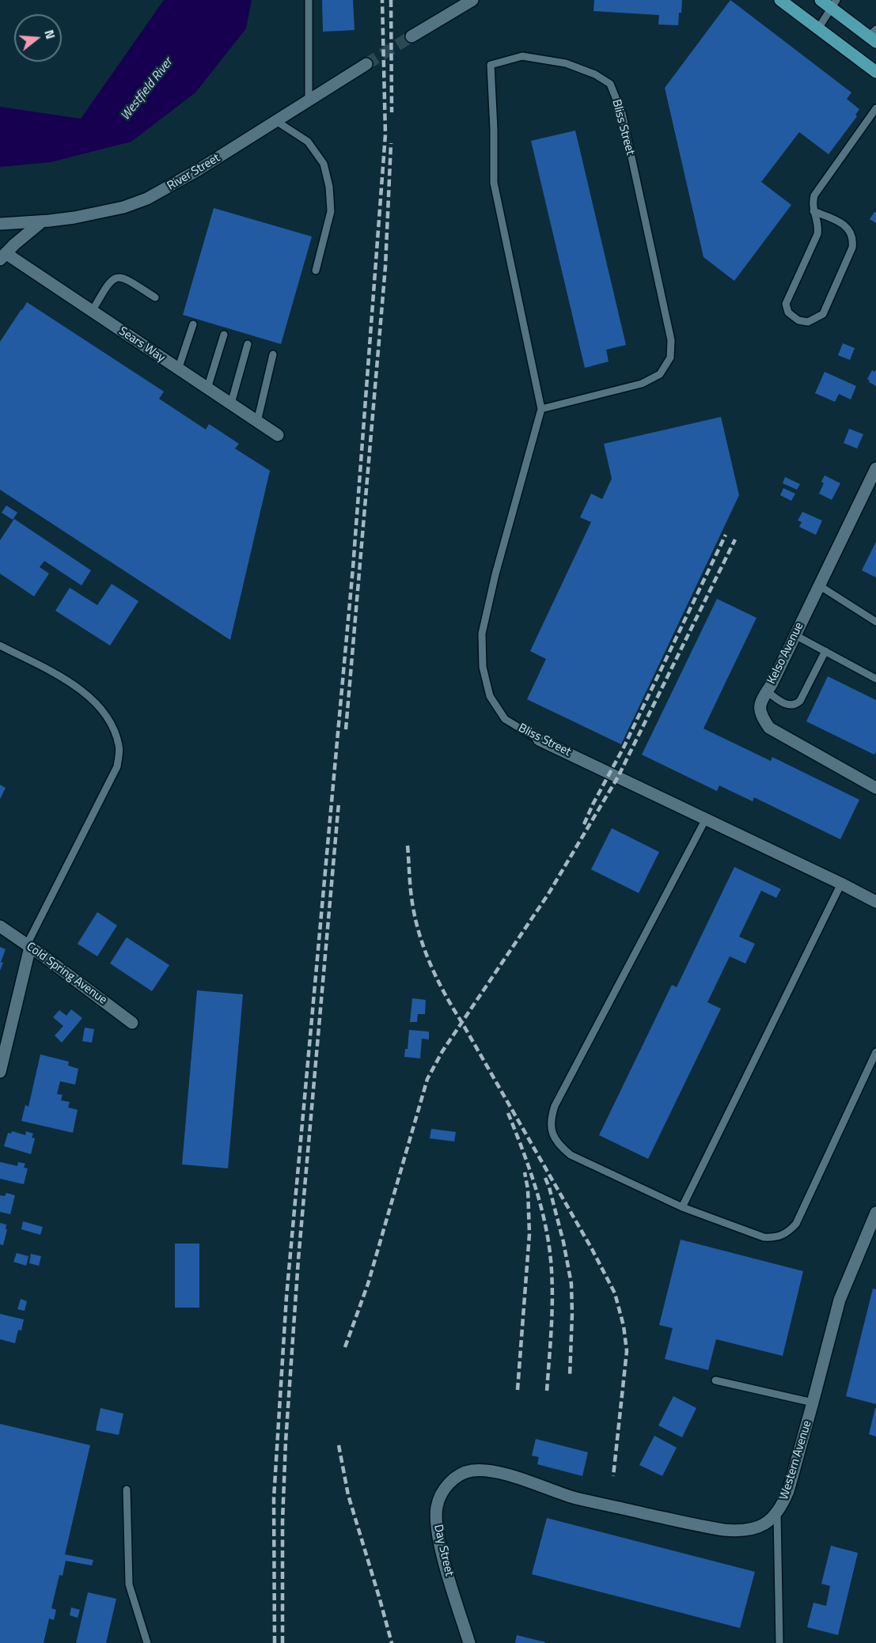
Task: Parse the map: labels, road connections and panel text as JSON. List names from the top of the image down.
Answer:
{
  "streets": {
    "street": [
      "Bliss Street",
      "River Street",
      "Sears Way",
      "Kelso Avenue",
      "Cold Spring Avenue",
      "Western Avenue",
      "Day Street"
    ]
  },
  "crossings": [
    ["Western Avenue", "Day Street"]
  ],
  "water": ["Westfield River"],
  "north": "right"
}
